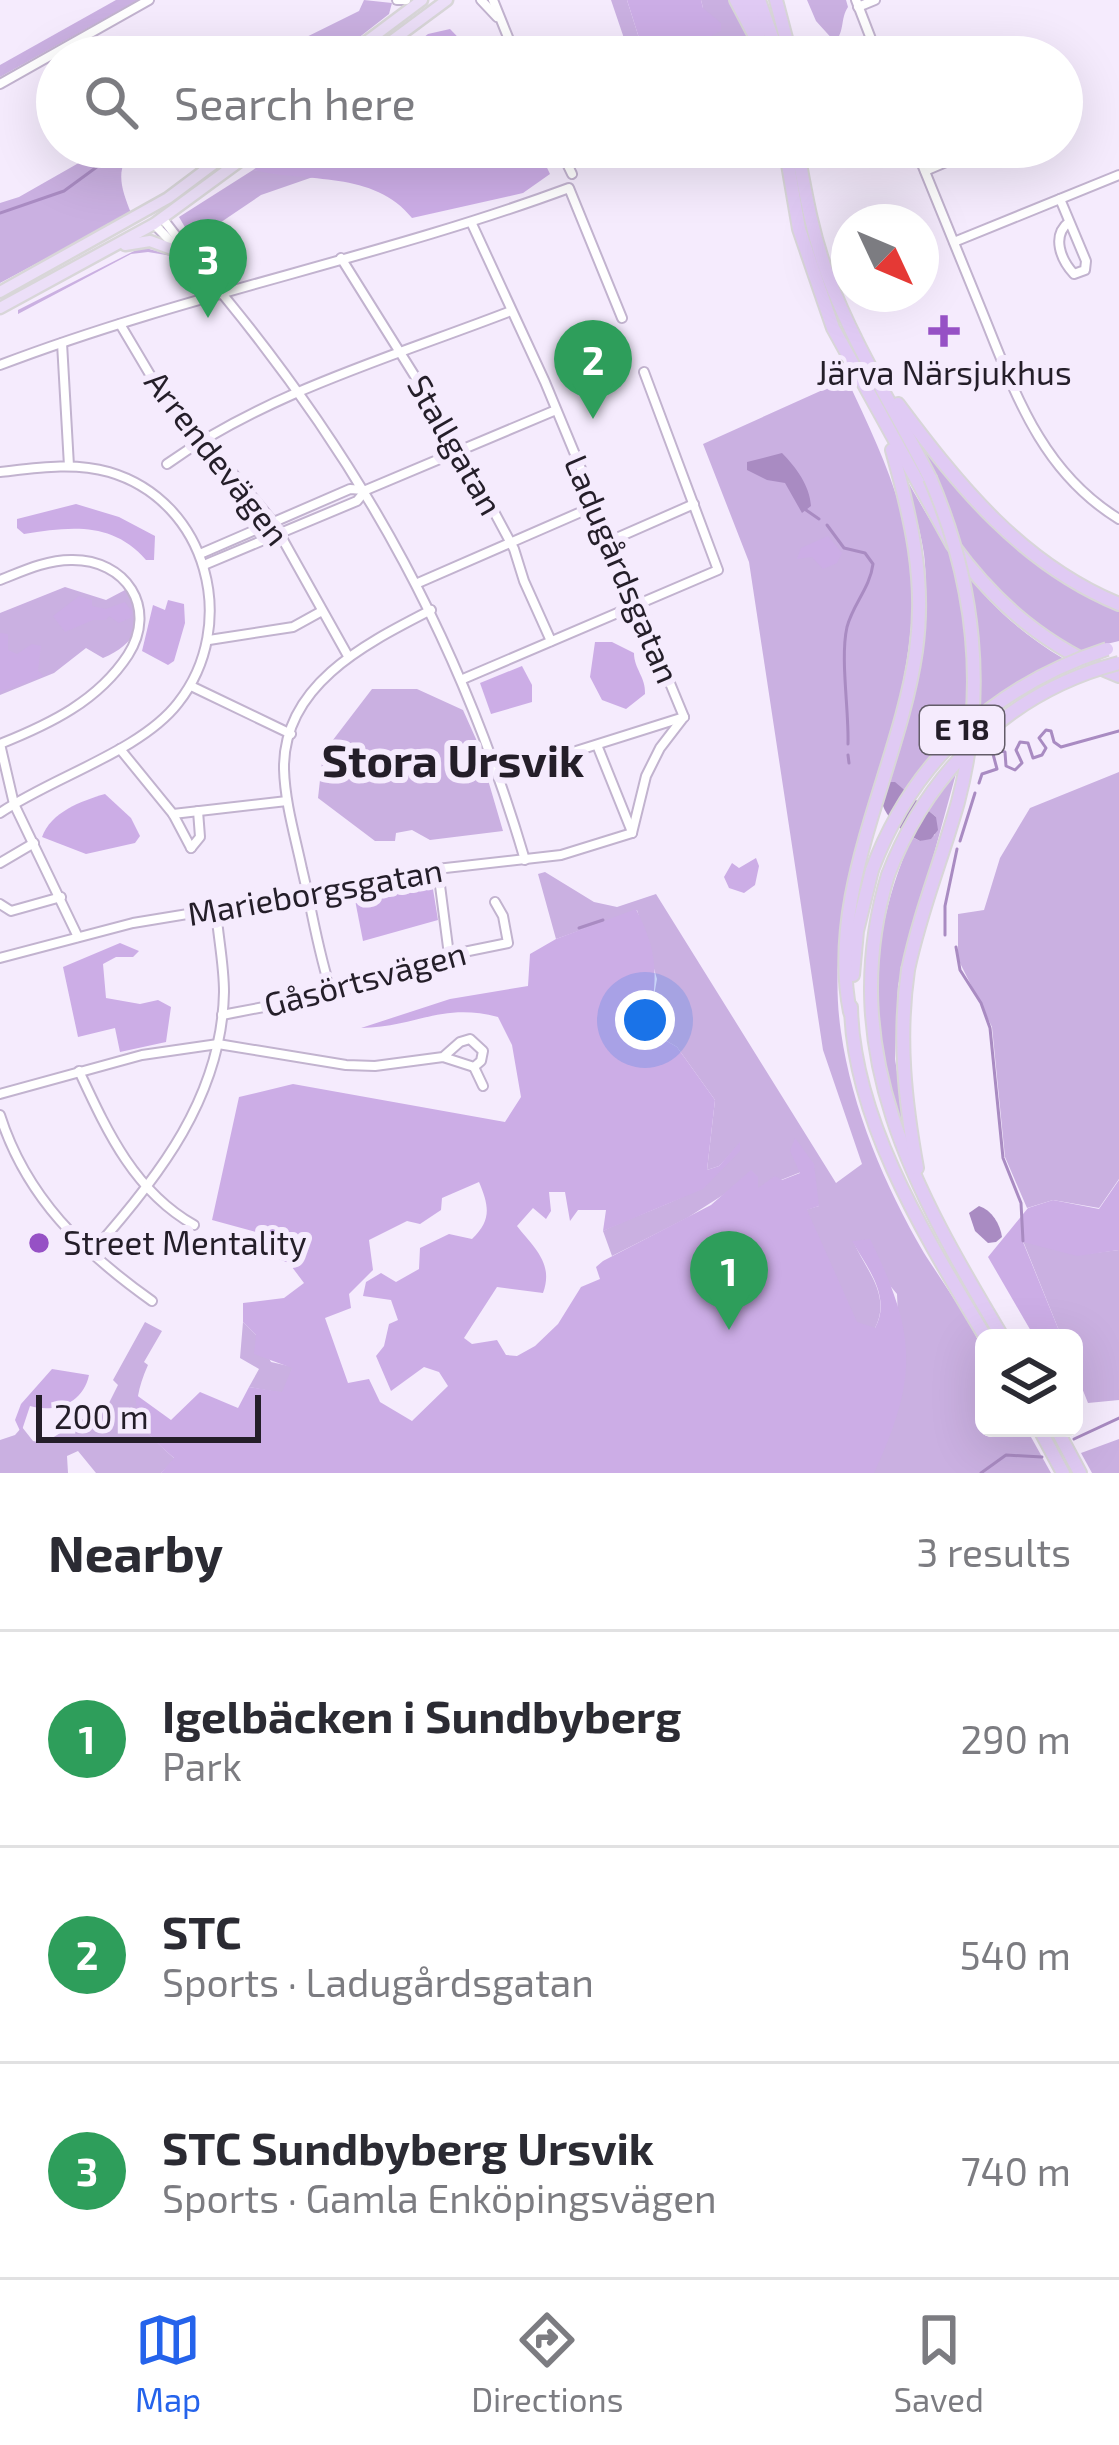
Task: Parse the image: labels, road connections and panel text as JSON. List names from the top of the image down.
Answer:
{
  "streets": {
    "highway": ["E 18"],
    "street": [
      "Stallgatan",
      "Arrendevägen",
      "Ladugårdsgatan",
      "Marieborgsgatan",
      "Gåsörtsvägen"
    ]
  },
  "districts": ["Stora Ursvik"],
  "places": {
    "health": ["Järva Närsjukhus"],
    "other": ["Street Mentality"]
  },
  "scale_bar": "200 m",
  "north": "bottom right",
  "page": {
    "search": "Search here",
    "pins": ["3", "2", "1"],
    "scale": "200 m",
    "heading": ["Nearby", "3 results"],
    "list": [
      {
        "mark": "1",
        "name": "Igelbäcken i Sundbyberg",
        "note": "Park",
        "value": "290 m"
      },
      {
        "mark": "2",
        "name": "STC",
        "note": "Sports · Ladugårdsgatan",
        "value": "540 m"
      },
      {
        "mark": "3",
        "name": "STC Sundbyberg Ursvik",
        "note": "Sports · Gamla Enköpingsvägen",
        "value": "740 m"
      }
    ],
    "nav": ["Map", "Directions", "Saved"]
  }
}
